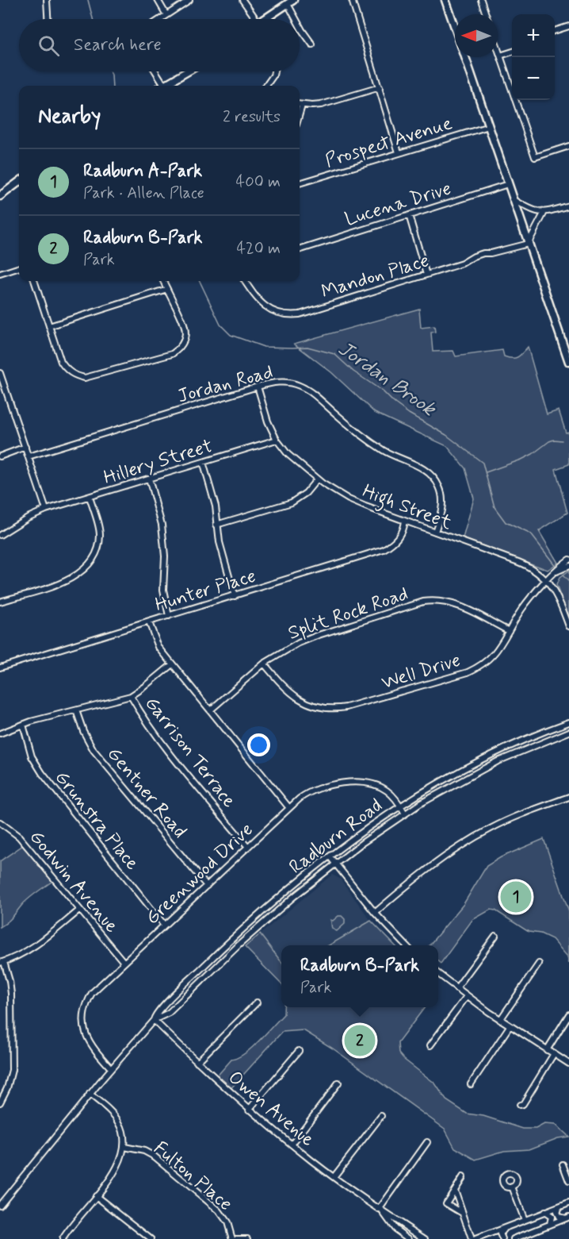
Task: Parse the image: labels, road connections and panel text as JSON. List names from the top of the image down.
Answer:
{
  "streets": {
    "street": [
      "Prospect Avenue",
      "Lucena Drive",
      "Mandon Place",
      "Jordan Road",
      "Hillery Street",
      "High Street",
      "Hunter Place",
      "Split Rock Road",
      "Well Drive",
      "Garrison Terrace",
      "Gentner Road",
      "Grunstra Place",
      "Radburn Road",
      "Greenwood Drive",
      "Godwin Avenue",
      "Owen Avenue",
      "Fulton Place"
    ]
  },
  "crossings": [
    ["Jordan Road", "High Street"],
    ["Hillery Street", "High Street"],
    ["High Street", "Hunter Place"],
    ["High Street", "Well Drive"],
    ["Split Rock Road", "Well Drive"],
    ["Garrison Terrace", "Greenwood Drive"],
    ["Gentner Road", "Greenwood Drive"],
    ["Grunstra Place", "Greenwood Drive"],
    ["Radburn Road", "Greenwood Drive"],
    ["Radburn Road", "Owen Avenue"],
    ["Greenwood Drive", "Godwin Avenue"]
  ],
  "water": ["Jordan Brook"],
  "north": "left",
  "page": {
    "map_buttons": ["+", "−"],
    "search": "Search here",
    "heading": ["Nearby", "2 results"],
    "list": [
      {
        "mark": "1",
        "name": "Radburn A-Park",
        "note": "Park · Allen Place",
        "value": "400 m"
      },
      {
        "mark": "2",
        "name": "Radburn B-Park",
        "note": "Park",
        "value": "420 m"
      }
    ],
    "pins": ["1", "2"],
    "popup": ["Radburn B-Park", "Park"]
  }
}
